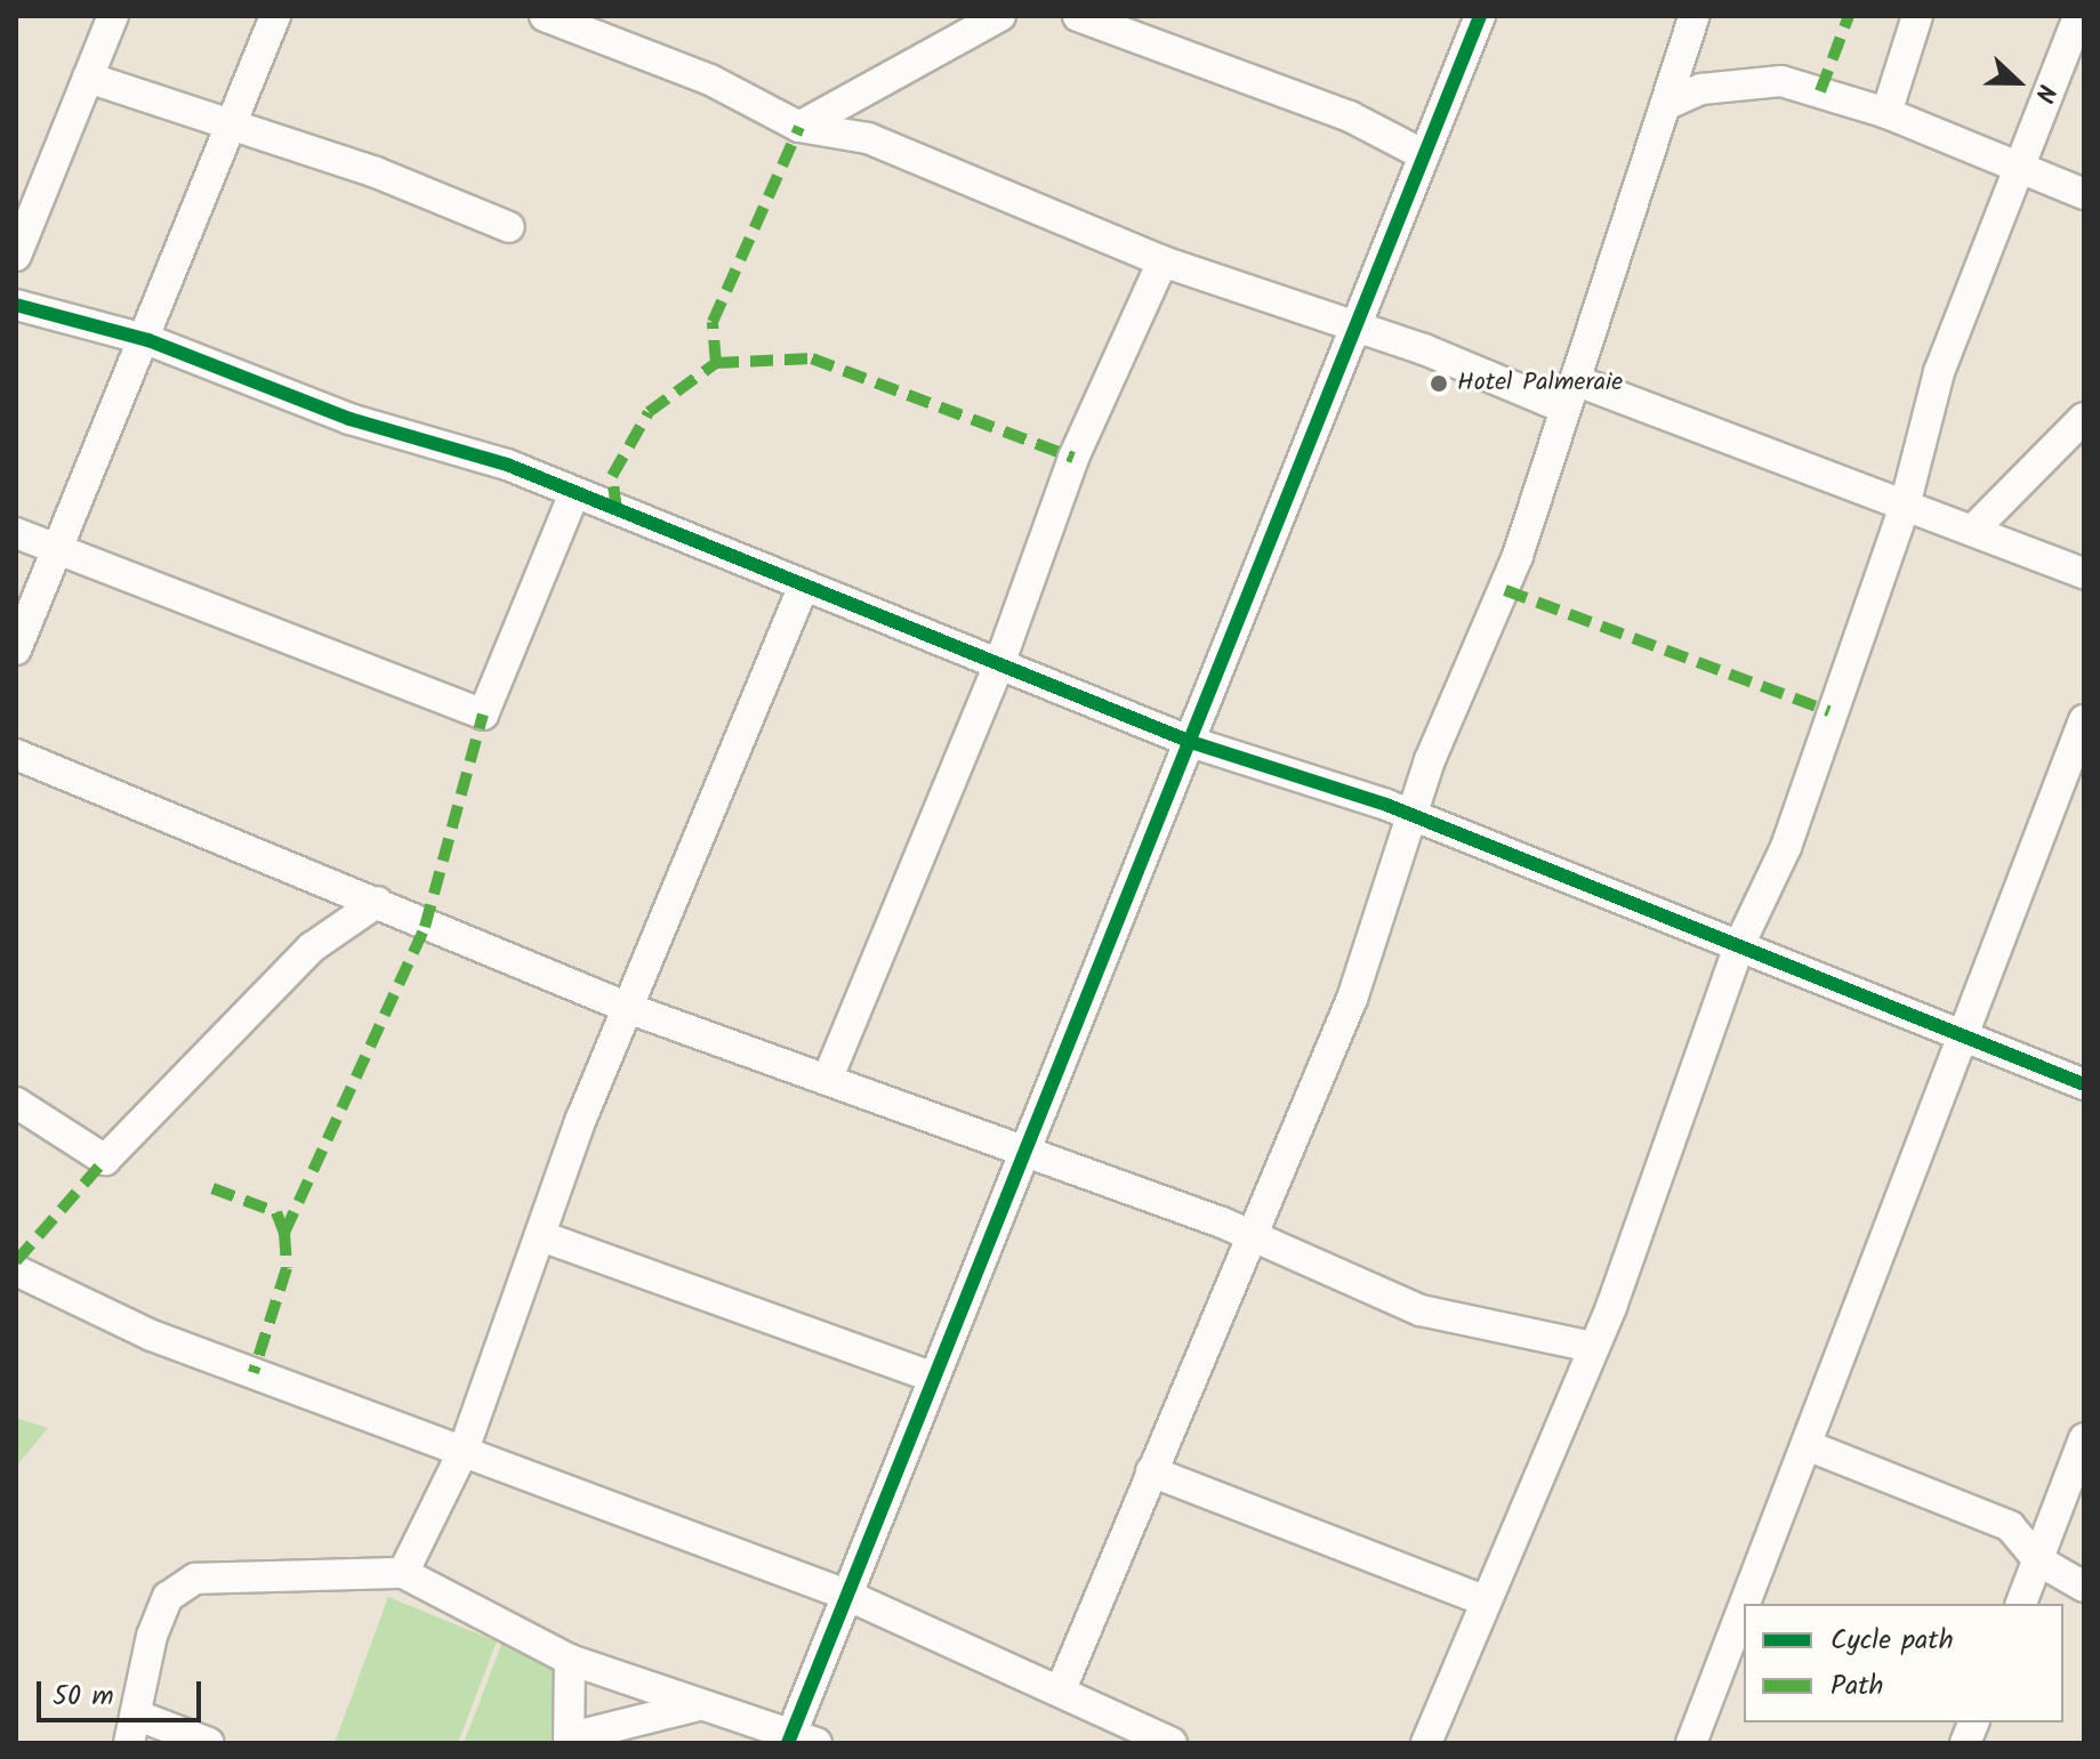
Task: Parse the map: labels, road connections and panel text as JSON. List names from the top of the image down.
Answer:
{
  "places": ["Hotel Palmeraie"],
  "legend": ["Cycle path", "Path"],
  "scale_bar": "50 m",
  "north": "right"
}
